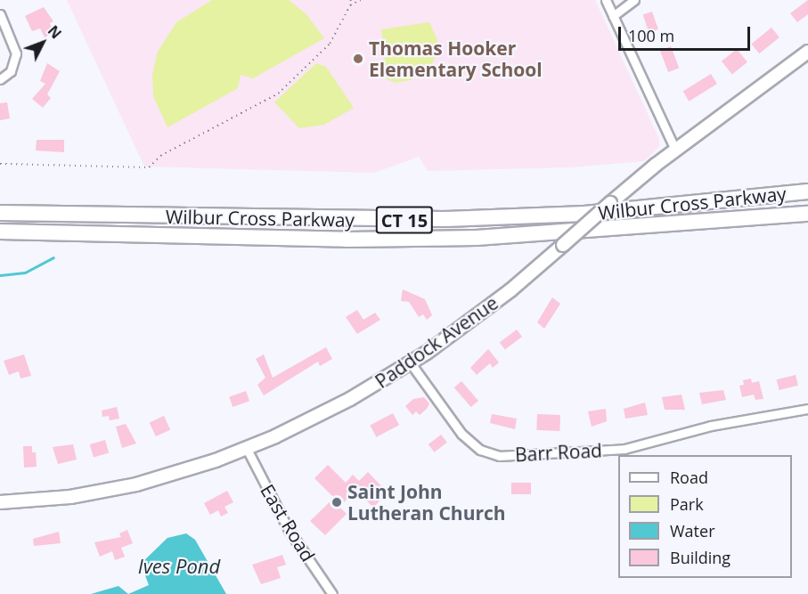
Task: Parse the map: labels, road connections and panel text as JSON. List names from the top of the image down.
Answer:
{
  "streets": {
    "highway": ["Wilbur Cross Parkway", "CT 15"],
    "main road": ["Paddock Avenue"],
    "street": ["Barr Road", "East Road"]
  },
  "crossings": [
    ["Paddock Avenue", "Barr Road"],
    ["Paddock Avenue", "East Road"]
  ],
  "water": ["Ives Pond"],
  "places": ["Thomas Hooker Elementary School", "Saint John Lutheran Church"],
  "legend": [
    "Road",
    "Park",
    "Water",
    "Building"
  ],
  "scale_bar": "100 m",
  "north": "top right"
}
